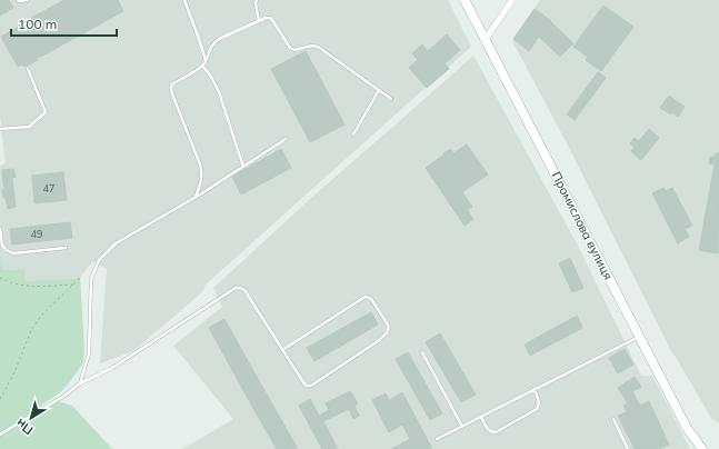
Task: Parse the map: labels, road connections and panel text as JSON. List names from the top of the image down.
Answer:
{
  "streets": {
    "street": ["Промислова вулиця"]
  },
  "house_numbers": ["47", "49"],
  "scale_bar": "100 m",
  "north": "bottom left"
}
